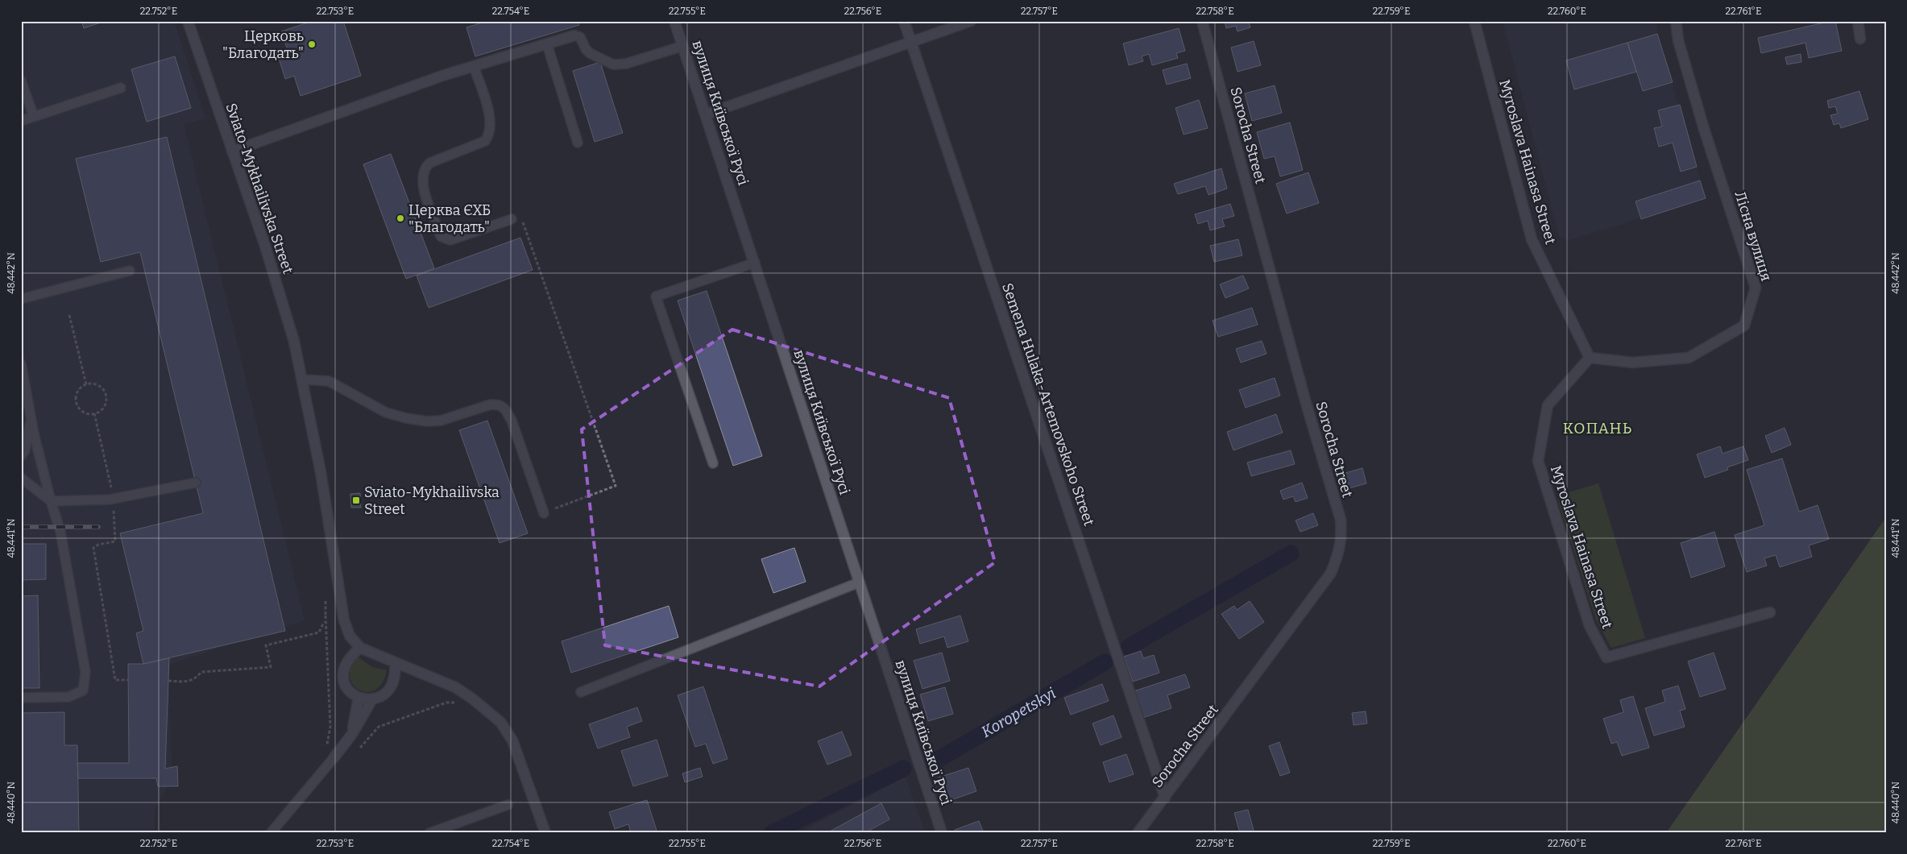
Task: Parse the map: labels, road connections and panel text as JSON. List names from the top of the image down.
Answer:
{
  "streets": {
    "street": [
      "вулиця Київської Русі",
      "Sorocha Street",
      "Myroslava Hainasa Street",
      "Sviato-Mykhailivska Street",
      "Лісна вулиця",
      "Semena Hulaka-Artemovskoho Street"
    ]
  },
  "crossings": [
    ["Sorocha Street", "Semena Hulaka-Artemovskoho Street"],
    ["Myroslava Hainasa Street", "Лісна вулиця"]
  ],
  "districts": ["КОПАНЬ"],
  "water": ["Koropetskyi"],
  "places": {
    "other": ["Церковь \"Благодать\"", "Церква ЄХБ \"Благодать\""],
    "transit": ["Sviato-Mykhailivska Street"]
  },
  "coordinates": [
    "22.752°E",
    "22.753°E",
    "22.754°E",
    "22.755°E",
    "22.756°E",
    "22.757°E",
    "22.758°E",
    "22.759°E",
    "22.760°E",
    "22.761°E",
    "48.442°N",
    "48.441°N",
    "48.440°N"
  ]
}
